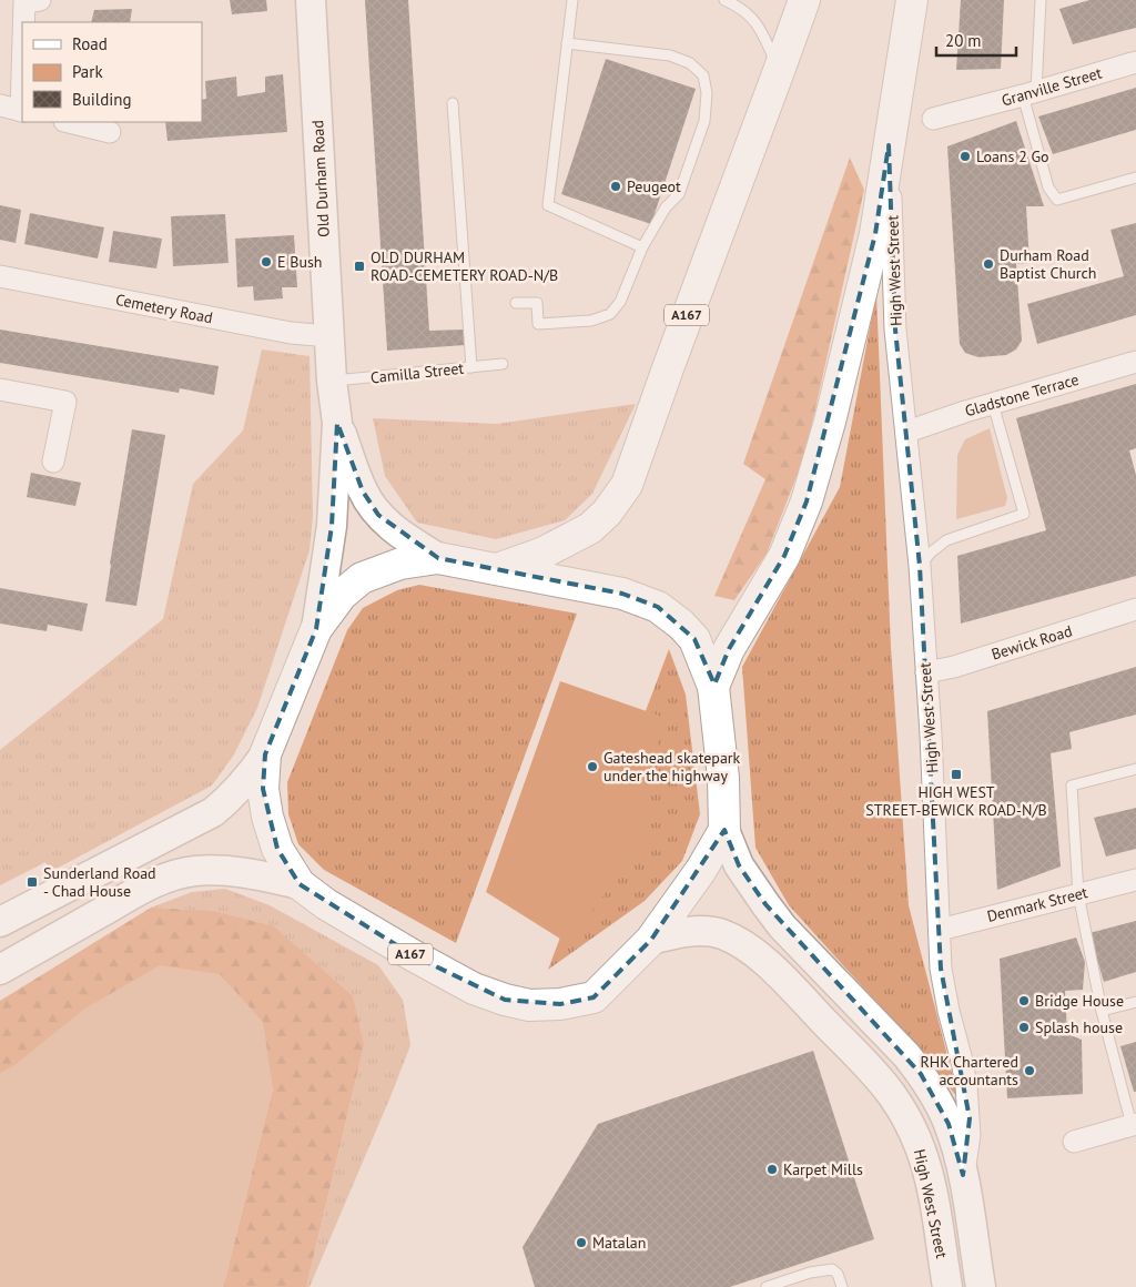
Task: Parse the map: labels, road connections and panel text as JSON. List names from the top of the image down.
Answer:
{
  "streets": {
    "main road": ["Old Durham Road", "High West Street", "A167"],
    "street": [
      "Granville Street",
      "Cemetery Road",
      "Gladstone Terrace",
      "Bewick Road",
      "Denmark Street"
    ],
    "lane": ["Camilla Street"]
  },
  "crossings": [
    ["Old Durham Road", "Cemetery Road"],
    ["Old Durham Road", "A167"],
    ["Old Durham Road", "Camilla Street"],
    ["High West Street", "A167"],
    ["High West Street", "Gladstone Terrace"],
    ["High West Street", "Bewick Road"],
    ["High West Street", "Denmark Street"]
  ],
  "places": {
    "other": [
      "Loans 2 Go",
      "Peugeot",
      "E Bush",
      "Durham Road Baptist Church",
      "Gateshead skatepark under the highway",
      "Bridge House",
      "Splash house",
      "RHK Chartered accountants",
      "Karpet Mills",
      "Matalan"
    ],
    "transit": ["OLD DURHAM ROAD-CEMETERY ROAD-N/B", "HIGH WEST STREET-BEWICK ROAD-N/B", "Sunderland Road - Chad House"]
  },
  "legend": ["Road", "Park", "Building"],
  "scale_bar": "20 m"
}
